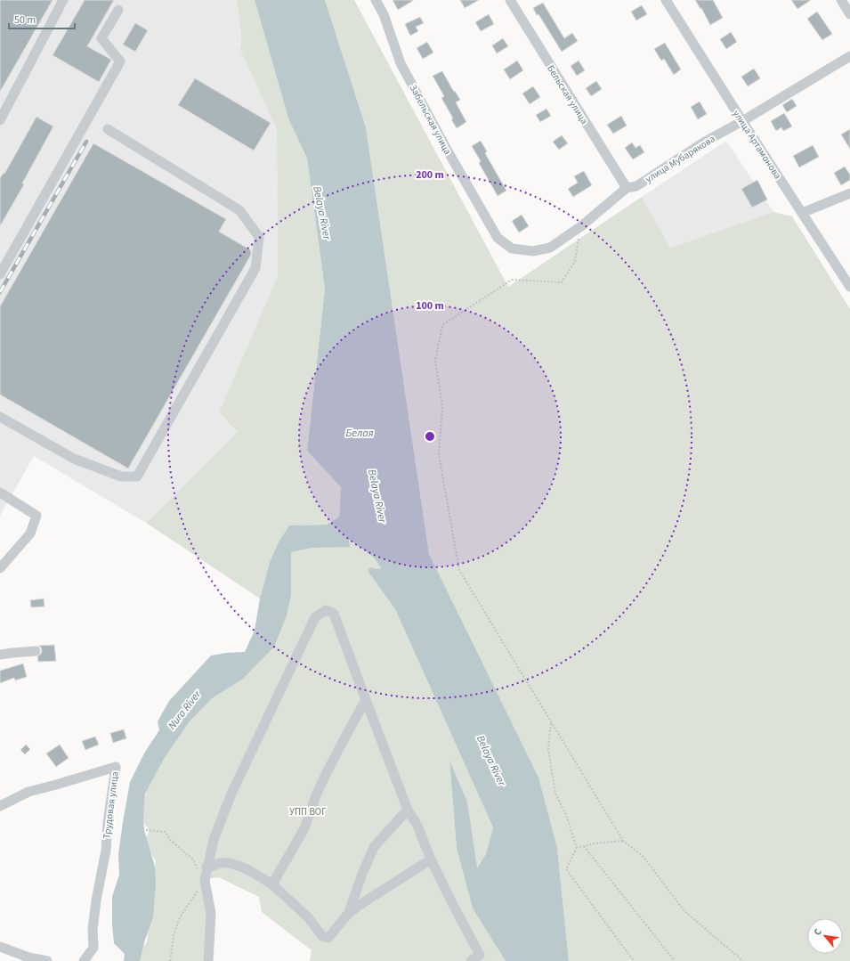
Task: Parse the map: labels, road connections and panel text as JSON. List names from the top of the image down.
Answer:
{
  "streets": {
    "street": [
      "Бельская улица",
      "Забельская улица",
      "улица Артамонова",
      "улица Мубарякова",
      "Трудовая улица"
    ]
  },
  "crossings": [
    ["Бельская улица", "улица Мубарякова"],
    ["Забельская улица", "улица Мубарякова"],
    ["улица Артамонова", "улица Мубарякова"]
  ],
  "water": ["Belaya River", "Белая", "Nura River"],
  "parks": ["УПП ВОГ"],
  "scale_bar": "50 m",
  "north": "top left",
  "rings": ["200 m", "100 m"]
}
